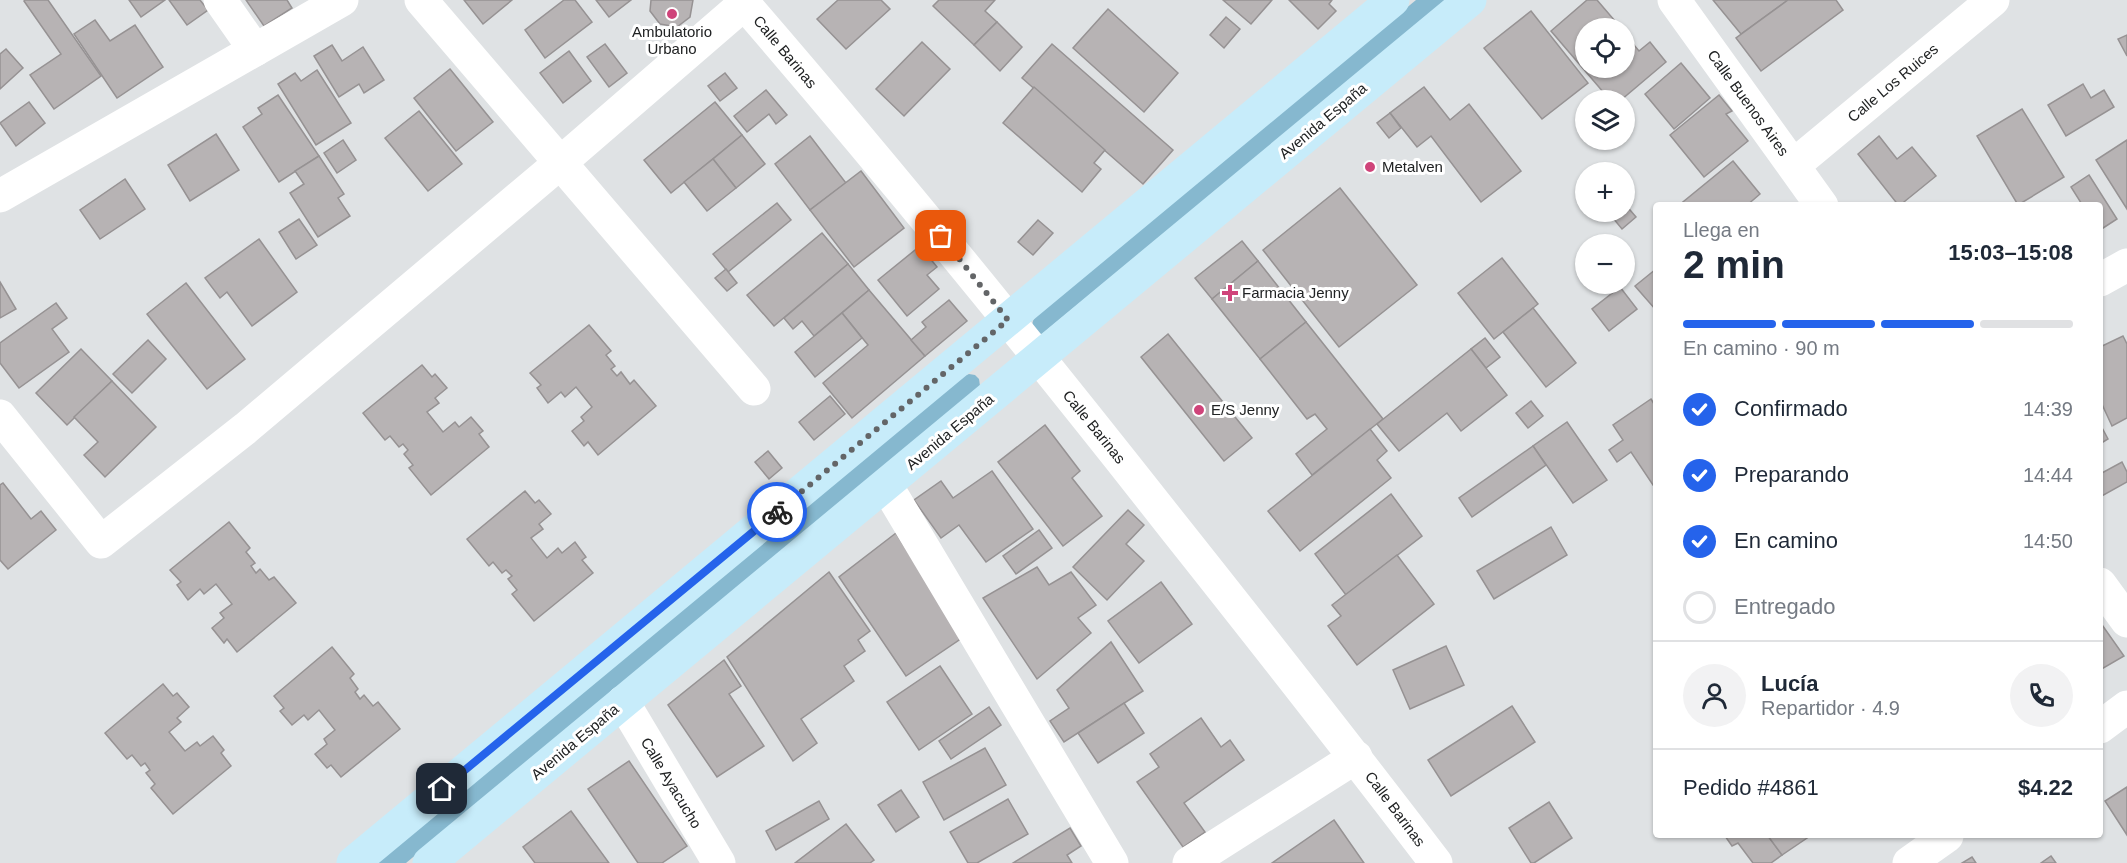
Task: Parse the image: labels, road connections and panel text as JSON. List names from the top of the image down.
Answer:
{
  "streets": {
    "main road": ["Avenida España"],
    "street": [
      "Calle Barinas",
      "Calle Los Ruices",
      "Calle Buenos Aires",
      "Calle Ayacucho"
    ]
  },
  "crossings": [
    ["Calle Barinas", "Avenida España"],
    ["Calle Los Ruices", "Calle Buenos Aires"],
    ["Avenida España", "Calle Ayacucho"]
  ],
  "places": {
    "other": ["Ambulatorio Urbano", "Metalven", "E/S Jenny"],
    "health": ["Farmacia Jenny"]
  },
  "page": {
    "map_buttons": ["+", "−"],
    "heading": ["2 min", "Llega en", "15:03–15:08"],
    "panel": [
      "Lucía",
      "Repartidor · 4.9",
      "Pedido #4861",
      "$4.22"
    ],
    "bar": "En camino · 90 m",
    "list": [
      ["Confirmado", "14:39"],
      ["Preparando", "14:44"],
      ["En camino", "14:50"],
      "Entregado"
    ]
  }
}
